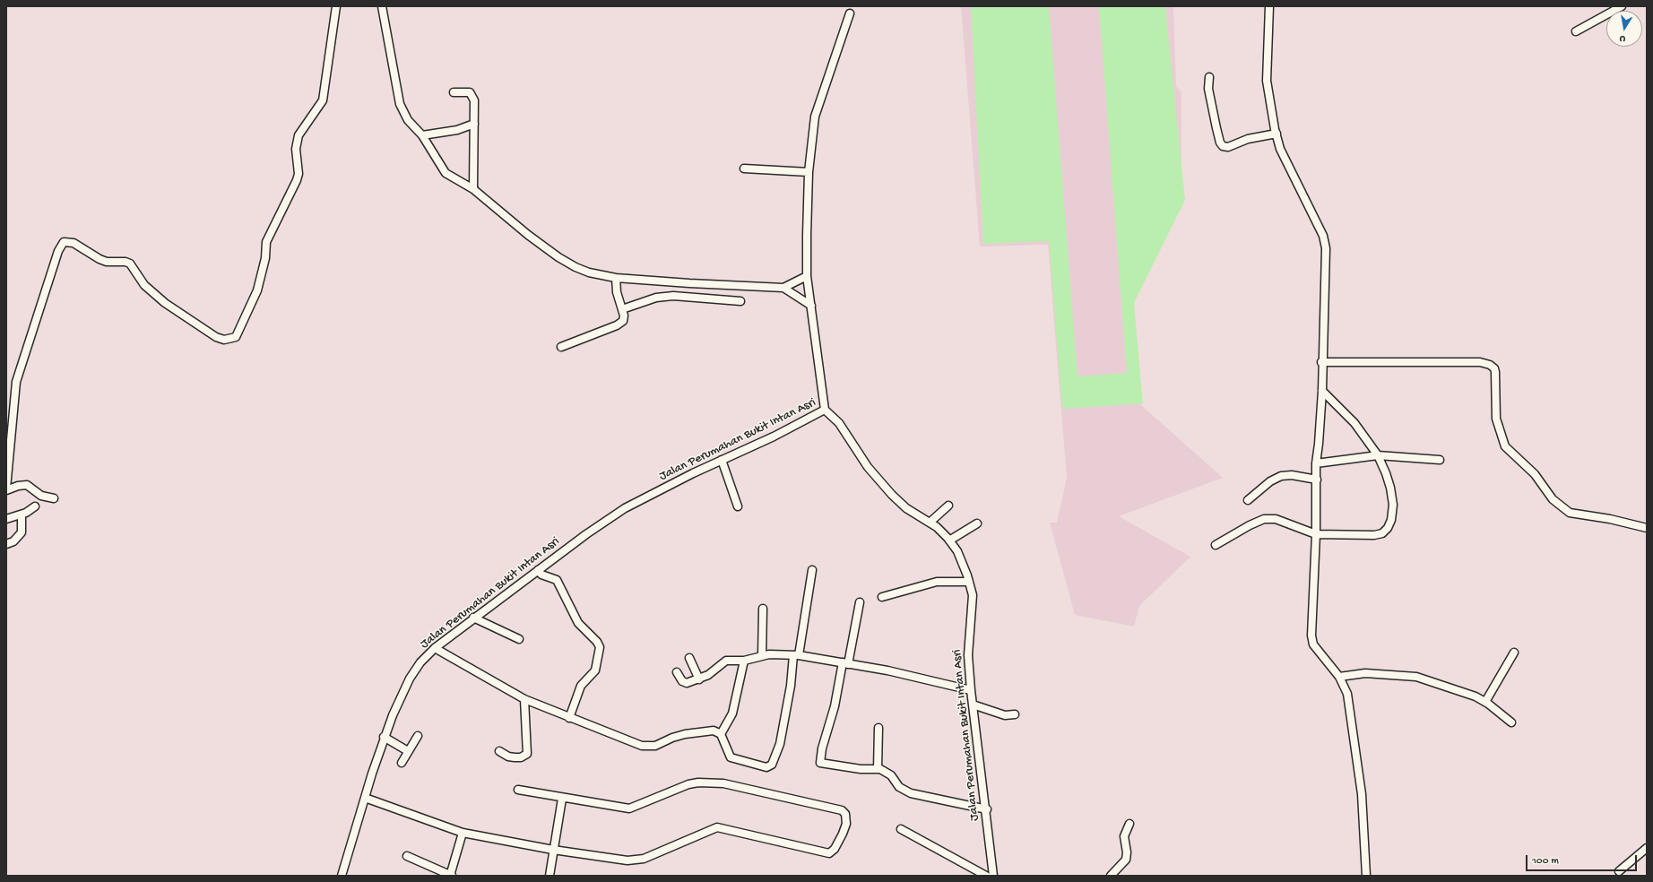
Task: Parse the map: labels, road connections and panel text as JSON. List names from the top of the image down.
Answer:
{
  "streets": {
    "street": ["Jalan Perumahan Bukit Intan Asri"]
  },
  "scale_bar": "100 m",
  "north": "bottom"
}
